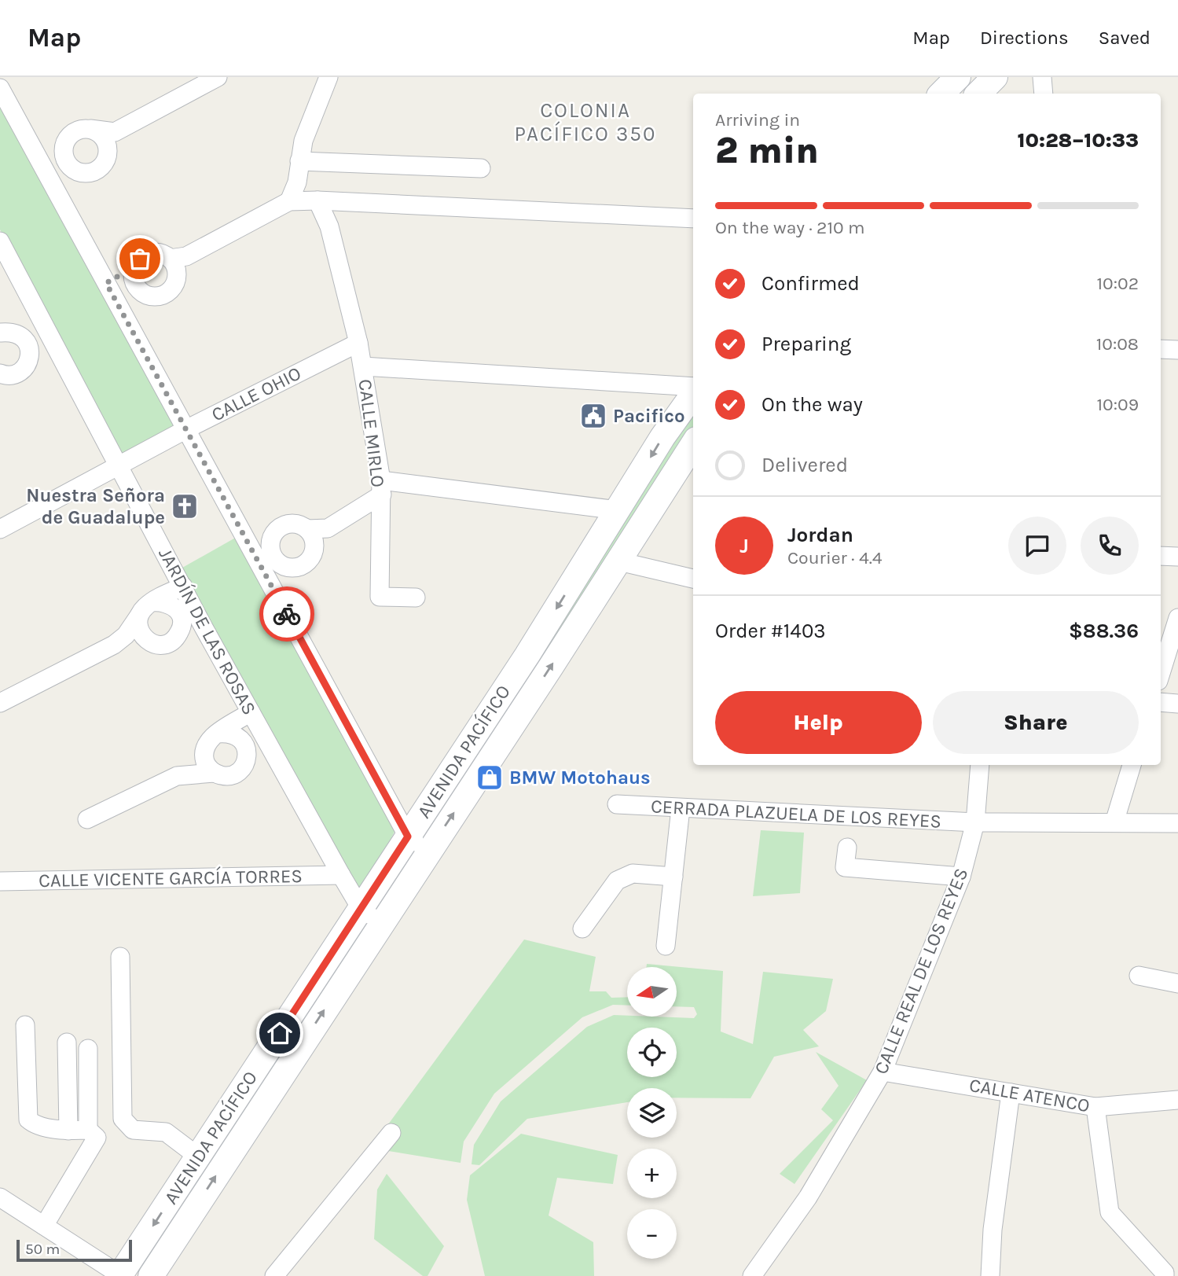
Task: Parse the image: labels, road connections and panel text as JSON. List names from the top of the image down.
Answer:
{
  "streets": {
    "street": [
      "CALLE OHIO",
      "CALLE MIRLO",
      "JARDÍN DE LAS ROSAS",
      "AVENIDA PACÍFICO",
      "CERRADA PLAZUELA DE LOS REYES",
      "CALLE VICENTE GARCÍA TORRES",
      "CALLE REAL DE LOS REYES",
      "CALLE ATENCO"
    ]
  },
  "crossings": [
    ["CALLE OHIO", "CALLE MIRLO"],
    ["CALLE OHIO", "JARDÍN DE LAS ROSAS"],
    ["JARDÍN DE LAS ROSAS", "AVENIDA PACÍFICO"],
    ["JARDÍN DE LAS ROSAS", "CALLE VICENTE GARCÍA TORRES"],
    ["CERRADA PLAZUELA DE LOS REYES", "CALLE REAL DE LOS REYES"],
    ["CALLE REAL DE LOS REYES", "CALLE ATENCO"]
  ],
  "districts": ["COLONIA PACÍFICO 350"],
  "places": {
    "public building": ["Pacifico"],
    "church": ["Nuestra Señora de Guadalupe"],
    "shop": ["BMW Motohaus"]
  },
  "scale_bar": "50 m",
  "north": "left",
  "page": {
    "header": "Map",
    "nav": ["Map", "Directions", "Saved"],
    "heading": ["2 min", "Arriving in", "10:28–10:33"],
    "panel": [
      "Jordan",
      "Courier · 4.4",
      "Order #1403",
      "$88.36"
    ],
    "bar": "On the way · 210 m",
    "list": [
      ["Confirmed", "10:02"],
      ["Preparing", "10:08"],
      ["On the way", "10:09"],
      "Delivered"
    ],
    "round": "J",
    "buttons": ["Help", "Share"],
    "map_buttons": ["+", "−"],
    "scale": "50 m"
  }
}
